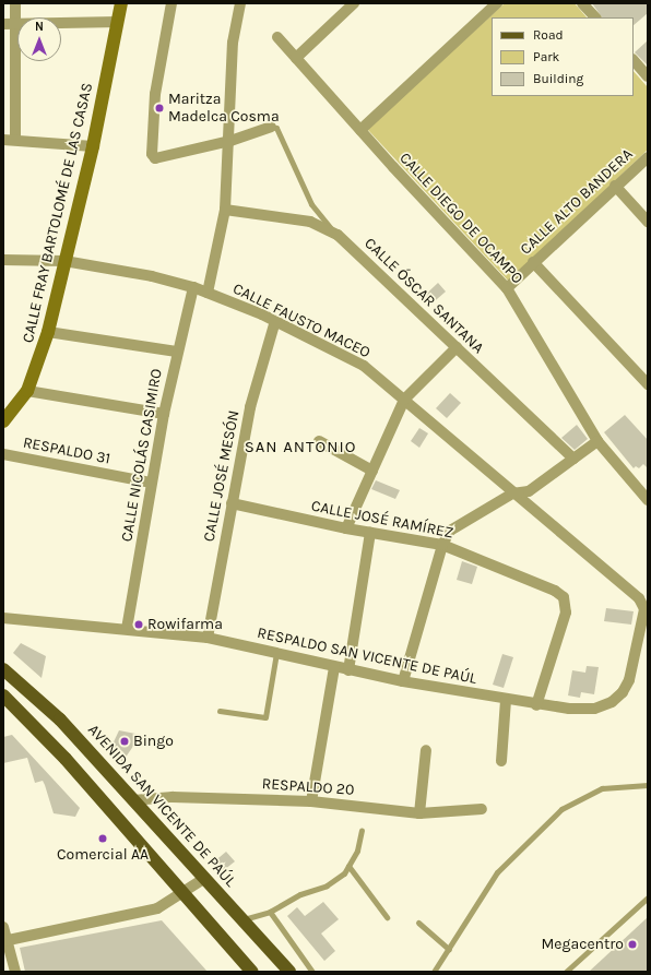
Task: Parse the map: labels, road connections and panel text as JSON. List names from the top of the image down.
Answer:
{
  "streets": {
    "main road": ["CALLE FRAY BARTOLOMÉ DE LAS CASAS", "AVENIDA SAN VICENTE DE PAÚL"],
    "street": [
      "CALLE ALTO BANDERA",
      "CALLE DIEGO DE OCAMPO",
      "CALLE ÓSCAR SANTANA",
      "CALLE FAUSTO MACEO",
      "RESPALDO 31",
      "CALLE NICOLÁS CASIMIRO",
      "CALLE JOSÉ MESÓN",
      "CALLE JOSÉ RAMÍREZ",
      "RESPALDO SAN VICENTE DE PAÚL",
      "RESPALDO 20"
    ]
  },
  "crossings": [
    ["CALLE ALTO BANDERA", "CALLE DIEGO DE OCAMPO"],
    ["CALLE FRAY BARTOLOMÉ DE LAS CASAS", "CALLE FAUSTO MACEO"],
    ["CALLE FAUSTO MACEO", "CALLE NICOLÁS CASIMIRO"],
    ["CALLE FAUSTO MACEO", "CALLE JOSÉ MESÓN"],
    ["CALLE FAUSTO MACEO", "RESPALDO SAN VICENTE DE PAÚL"],
    ["RESPALDO 31", "CALLE NICOLÁS CASIMIRO"],
    ["CALLE NICOLÁS CASIMIRO", "RESPALDO SAN VICENTE DE PAÚL"],
    ["CALLE JOSÉ MESÓN", "CALLE JOSÉ RAMÍREZ"],
    ["CALLE JOSÉ MESÓN", "RESPALDO SAN VICENTE DE PAÚL"],
    ["CALLE JOSÉ RAMÍREZ", "RESPALDO SAN VICENTE DE PAÚL"],
    ["RESPALDO 20", "AVENIDA SAN VICENTE DE PAÚL"]
  ],
  "districts": ["SAN ANTONIO"],
  "places": [
    "Maritza Madelca Cosma",
    "Rowifarma",
    "Bingo",
    "Comercial AA",
    "Megacentro"
  ],
  "legend": ["Road", "Park", "Building"],
  "north": "top"
}
